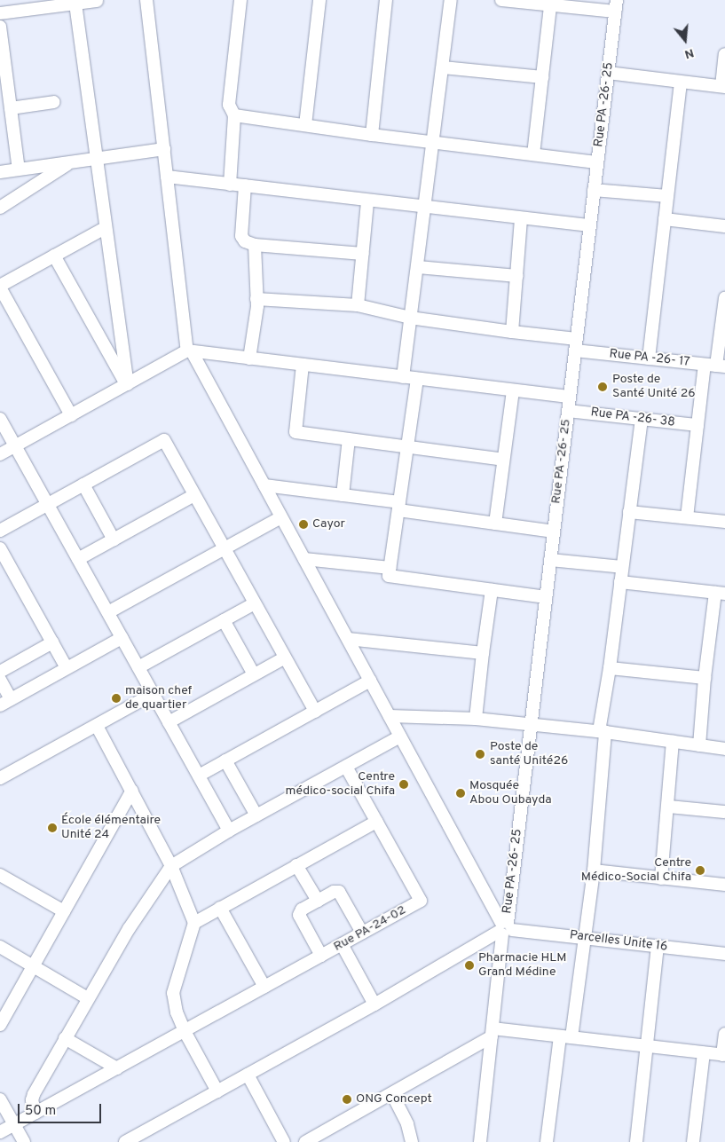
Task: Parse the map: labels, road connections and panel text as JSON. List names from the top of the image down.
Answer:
{
  "streets": {
    "street": [
      "Rue PA -26- 25",
      "Rue PA -26- 17",
      "Rue PA -26- 38",
      "Rue PA-24-02",
      "Parcelles Unite 16"
    ]
  },
  "crossings": [
    ["Rue PA -26- 25", "Rue PA -26- 17"],
    ["Rue PA -26- 25", "Rue PA -26- 38"],
    ["Rue PA -26- 25", "Parcelles Unite 16"]
  ],
  "places": [
    "Poste de Santé Unité 26",
    "Cayor",
    "maison chef de quartier",
    "Poste de santé Unité26",
    "Centre médico-social Chifa",
    "Mosquée Abou Oubayda",
    "École élémentaire Unité 24",
    "Centre Médico-Social Chifa",
    "Pharmacie HLM Grand Médine",
    "ONG Concept"
  ],
  "scale_bar": "50 m",
  "north": "bottom"
}
